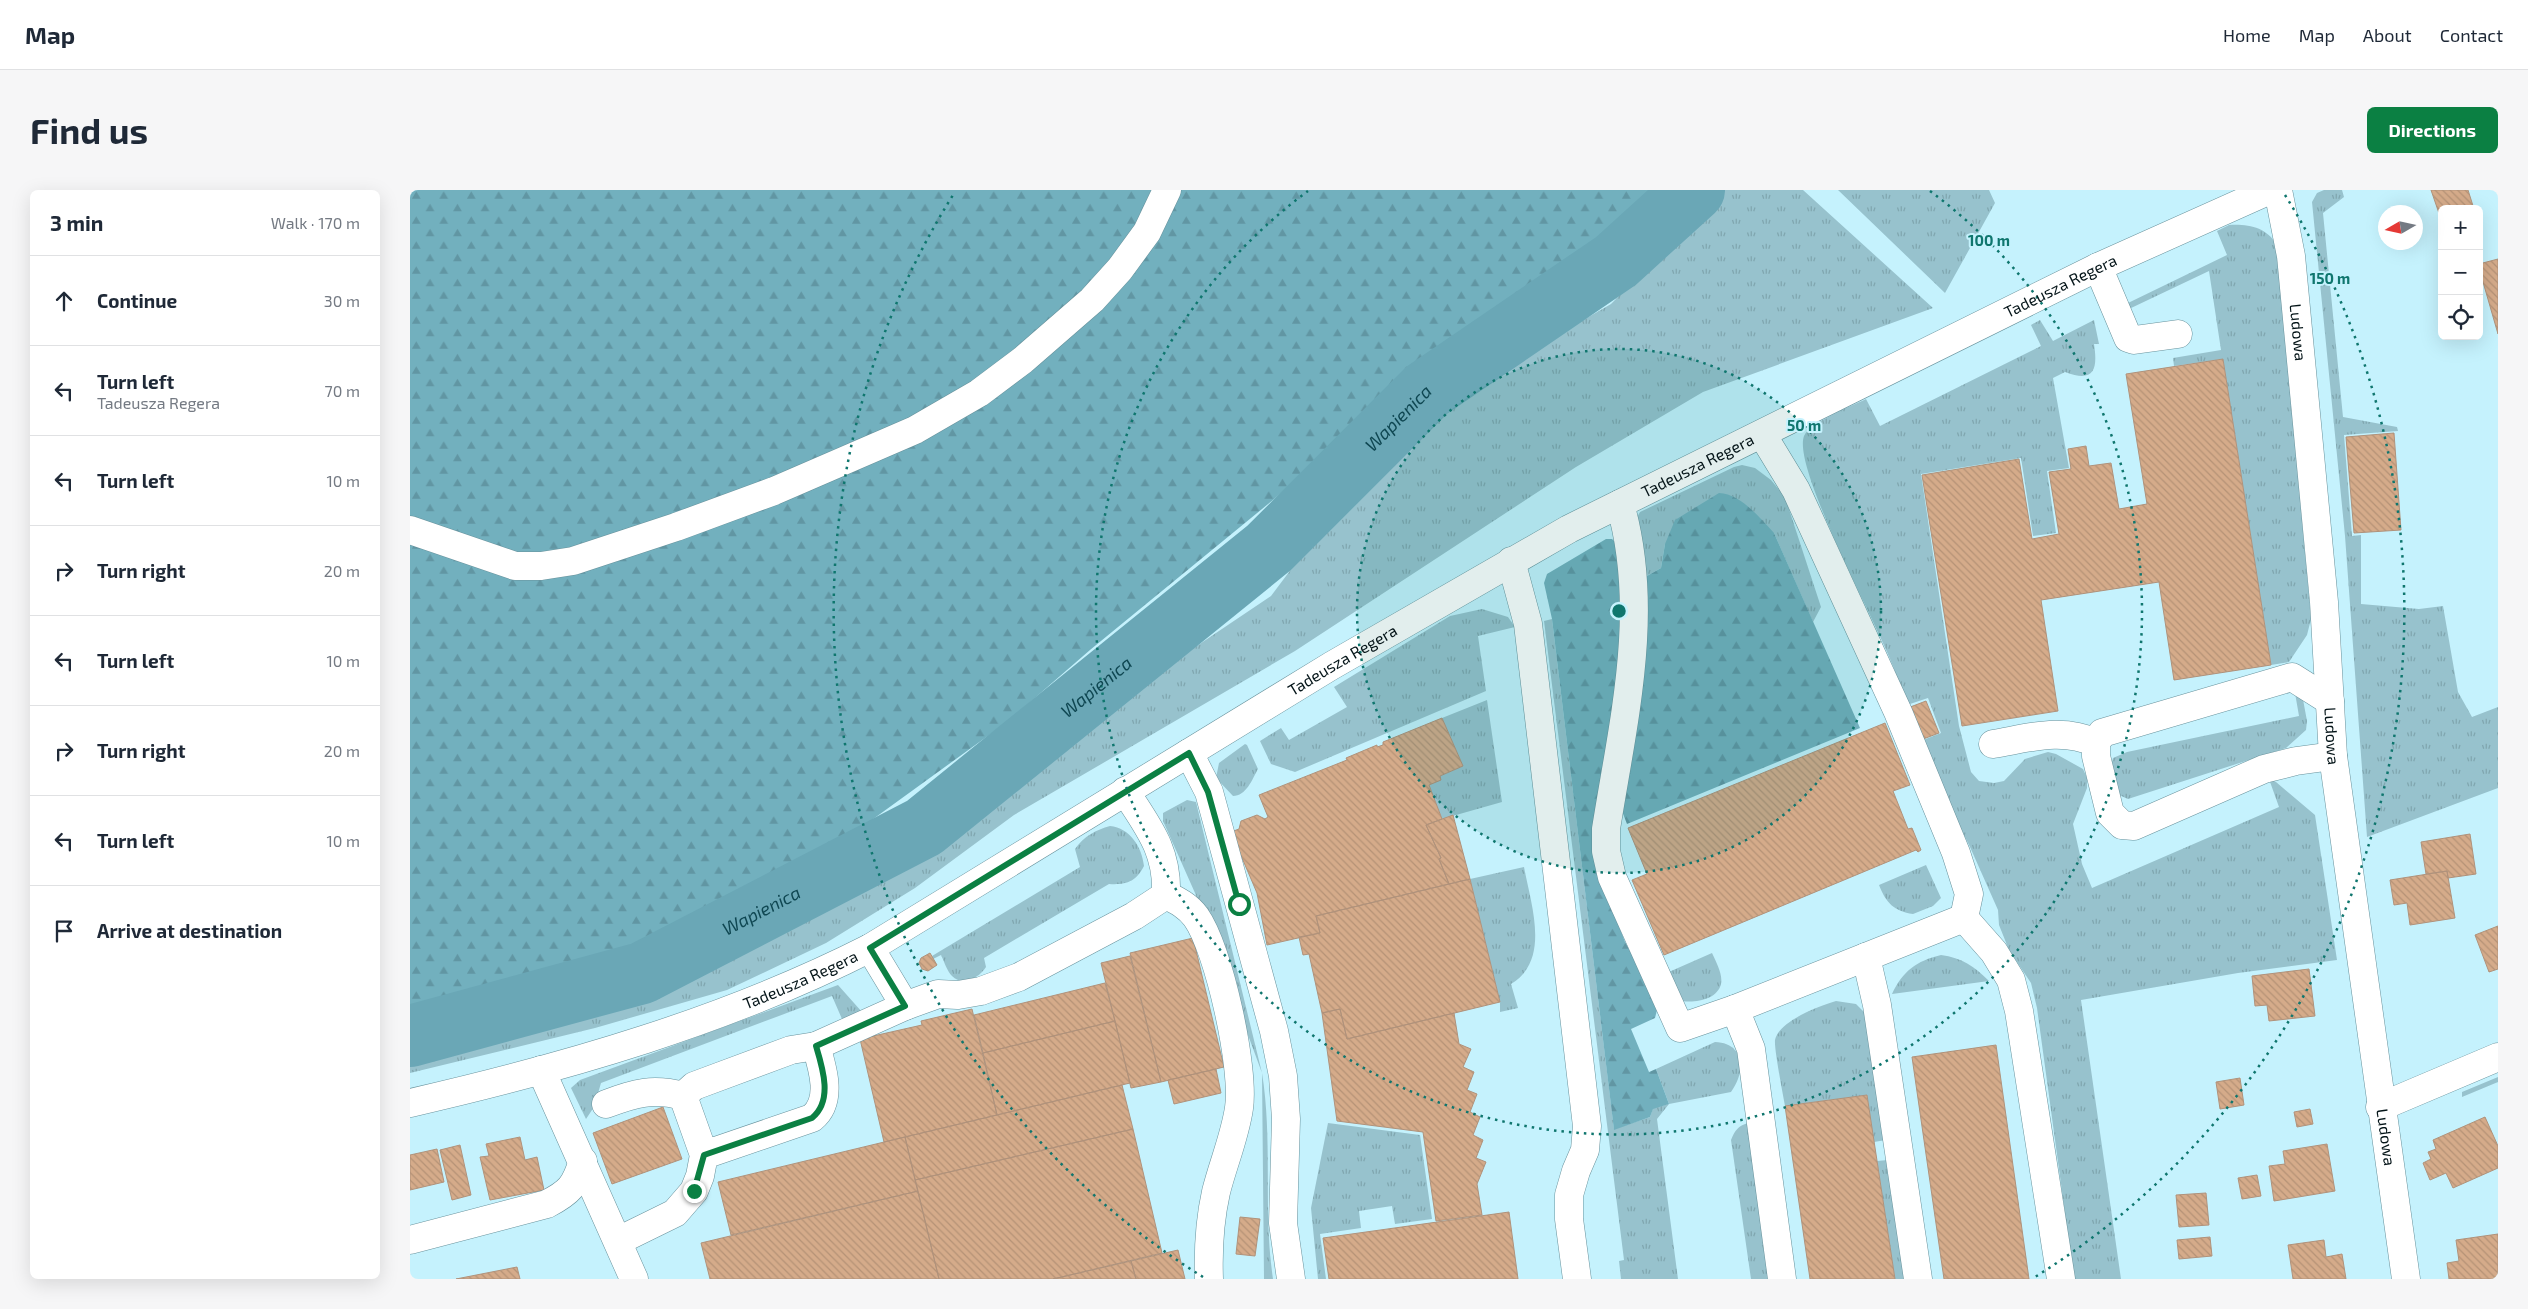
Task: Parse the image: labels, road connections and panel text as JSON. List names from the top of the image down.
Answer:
{
  "streets": {
    "street": ["Tadeusza Regera", "Ludowa"]
  },
  "water": ["Wapienica"],
  "north": "left",
  "page": {
    "header": "Map",
    "nav": [
      "Home",
      "Map",
      "About",
      "Contact"
    ],
    "buttons": "Directions",
    "title": "Find us",
    "heading": ["3 min", "Walk · 170 m"],
    "map_buttons": ["+", "−"],
    "list": [
      ["Continue", "30 m"],
      ["Turn left", "Tadeusza Regera", "70 m"],
      ["Turn left", "10 m"],
      ["Turn right", "20 m"],
      ["Turn left", "10 m"],
      ["Turn right", "20 m"],
      ["Turn left", "10 m"],
      "Arrive at destination"
    ]
  },
  "rings": ["100 m", "150 m", "50 m"]
}
